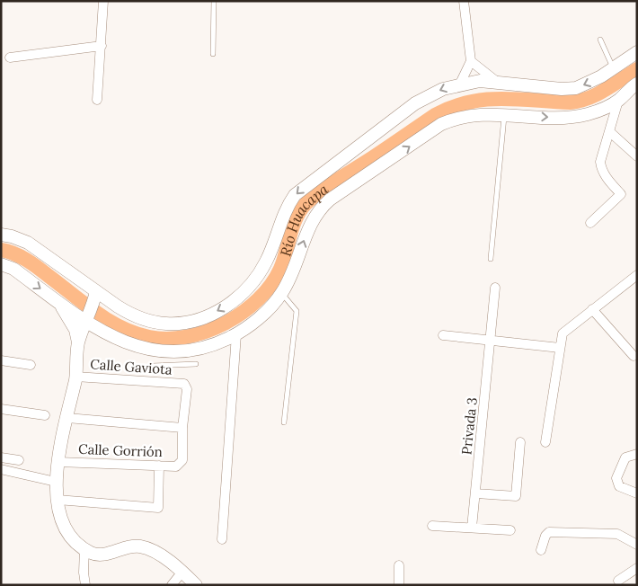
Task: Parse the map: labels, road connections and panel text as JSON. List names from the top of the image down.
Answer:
{
  "streets": {
    "street": ["Calle Gaviota", "Privada 3", "Calle Gorrión"]
  },
  "crossings": [
    ["Calle Gaviota", "Calle Gorrión"]
  ],
  "water": ["Río Huacapa"]
}
